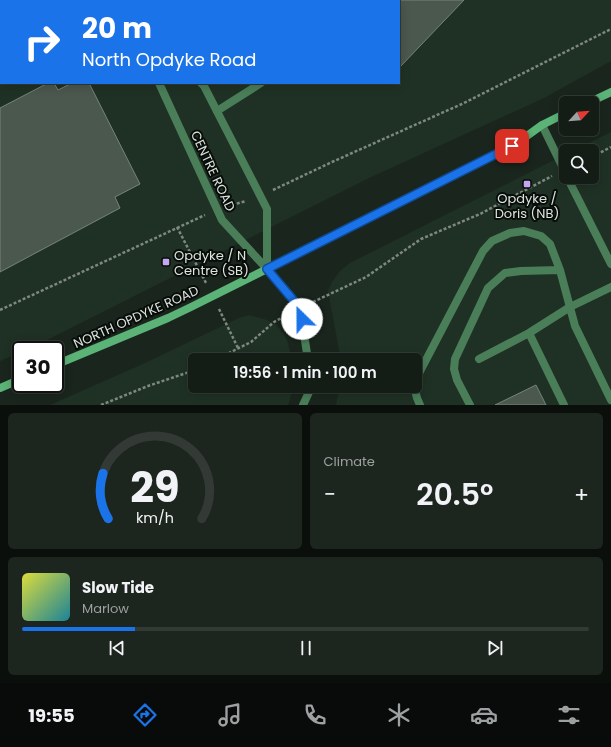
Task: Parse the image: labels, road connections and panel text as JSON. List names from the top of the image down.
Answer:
{
  "streets": {
    "main road": ["NORTH OPDYKE ROAD"],
    "street": ["CENTRE ROAD"]
  },
  "crossings": [
    ["CENTRE ROAD", "NORTH OPDYKE ROAD"]
  ],
  "places": {
    "transit": ["Opdyke / Doris (NB)", "Opdyke / N Centre (SB)"]
  },
  "north": "top right",
  "page": {
    "turn": ["20 m", "North Opdyke Road"],
    "limit": "30",
    "trip": "19:56 · 1 min · 100 m",
    "tile": "Climate",
    "heat": ["−", "20.5°", "+"],
    "song": ["Slow Tide", "Marlow"],
    "tabs": "19:55",
    "gauge": ["29", "km/h"]
  }
}
